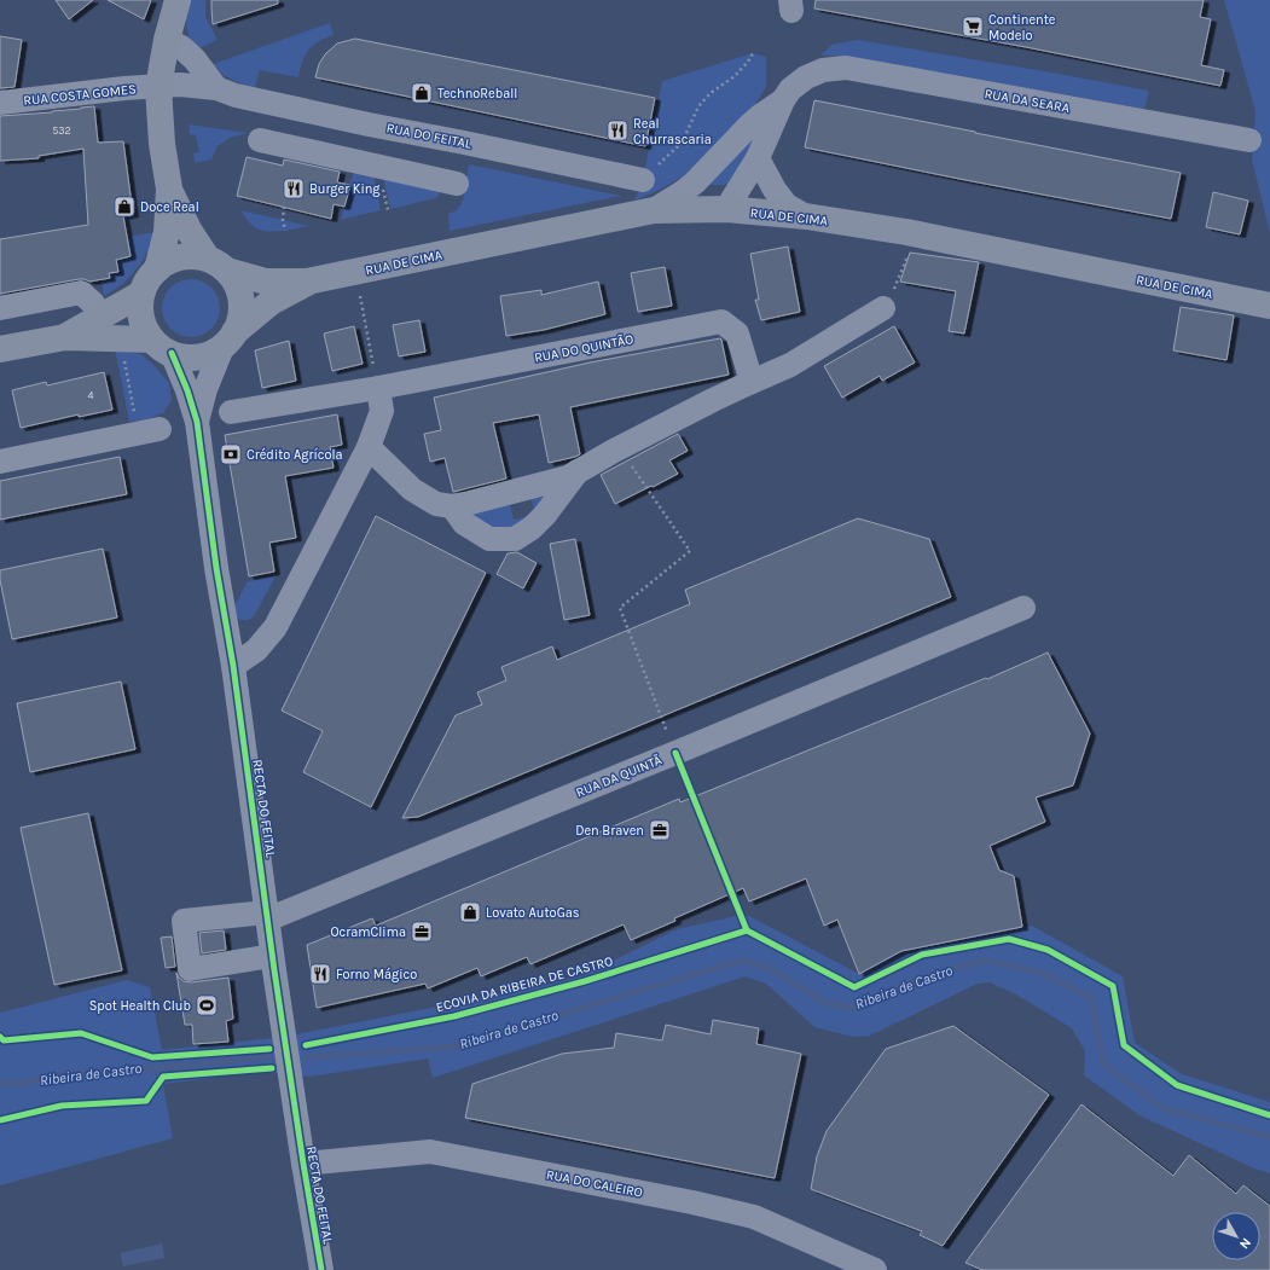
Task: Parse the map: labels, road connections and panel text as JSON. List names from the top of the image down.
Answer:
{
  "streets": {
    "main road": ["RUA DE CIMA", "RECTA DO FEITAL"],
    "street": [
      "RUA COSTA GOMES",
      "RUA DA SEARA",
      "RUA DO FEITAL",
      "RUA DO QUINTÃO",
      "RUA DA QUINTÃ",
      "RUA DO CALEIRO"
    ],
    "cycle path": ["ECOVIA DA RIBEIRA DE CASTRO"]
  },
  "crossings": [
    ["RUA COSTA GOMES", "RUA DO FEITAL"],
    ["RUA COSTA GOMES", "RECTA DO FEITAL"],
    ["RUA DO FEITAL", "RECTA DO FEITAL"],
    ["RUA DE CIMA", "RECTA DO FEITAL"],
    ["RUA DA QUINTÃ", "RECTA DO FEITAL"],
    ["RECTA DO FEITAL", "RUA DO CALEIRO"]
  ],
  "water": ["Ribeira de Castro"],
  "places": {
    "supermarket": ["Continente Modelo"],
    "shop": ["TechnoReball", "Doce Real", "Lovato AutoGas"],
    "restaurant": ["Real Churrascaria", "Burger King", "Forno Mágico"],
    "bank": ["Crédito Agrícola"],
    "office": ["Den Braven", "OcramClima"],
    "sports": ["Spot Health Club"]
  },
  "house_numbers": ["532", "4"],
  "north": "bottom right"
}
